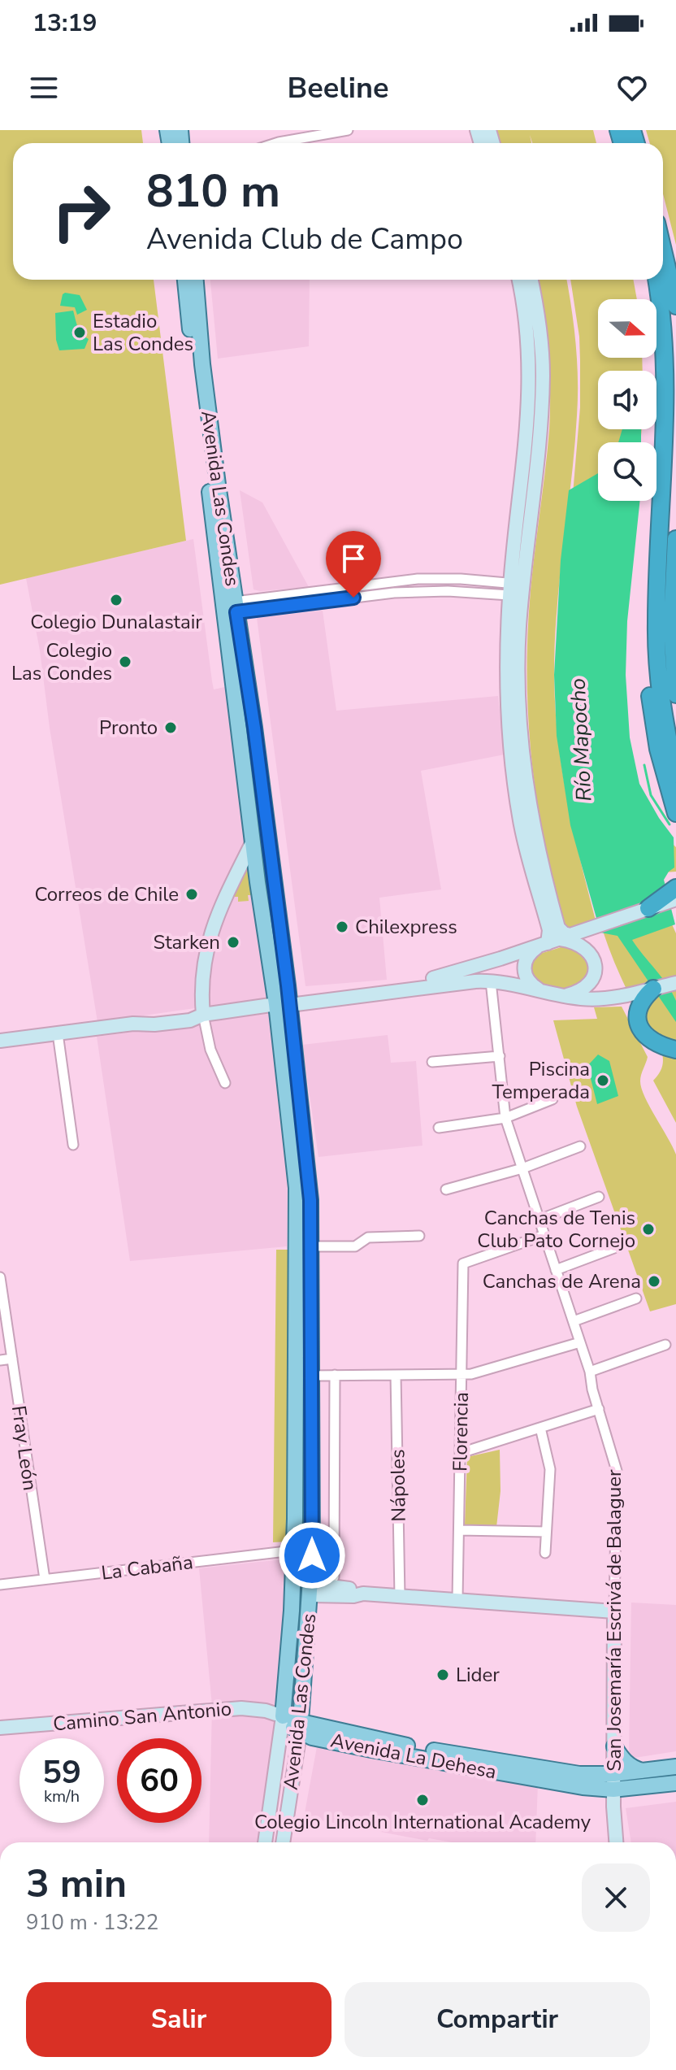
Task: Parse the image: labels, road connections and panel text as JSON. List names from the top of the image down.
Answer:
{
  "streets": {
    "main road": ["Avenida Las Condes", "Avenida La Dehesa"],
    "street": [
      "Florencia",
      "Fray León",
      "Nápoles",
      "La Cabaña",
      "San Josemaría Escrivá de Balaguer",
      "Camino San Antonio"
    ]
  },
  "crossings": [
    ["Avenida Las Condes", "La Cabaña"],
    ["Avenida Las Condes", "Camino San Antonio"],
    ["Avenida Las Condes", "Avenida La Dehesa"],
    ["Florencia", "San Josemaría Escrivá de Balaguer"],
    ["Fray León", "La Cabaña"],
    ["San Josemaría Escrivá de Balaguer", "Avenida La Dehesa"],
    ["Camino San Antonio", "Avenida La Dehesa"]
  ],
  "water": ["Río Mapocho"],
  "places": [
    "Estadio Las Condes",
    "Colegio Dunalastair",
    "Colegio Las Condes",
    "Pronto",
    "Correos de Chile",
    "Chilexpress",
    "Starken",
    "Piscina Temperada",
    "Canchas de Tenis Club Pato Cornejo",
    "Canchas de Arena",
    "Lider",
    "Colegio Lincoln International Academy"
  ],
  "north": "right",
  "page": {
    "status": "13:19",
    "header": "Beeline",
    "turn": ["810 m", "Avenida Club de Campo"],
    "speed": "59 km/h",
    "limit": "60",
    "heading": ["3 min", "910 m · 13:22"],
    "buttons": ["Salir", "Compartir"]
  }
}
